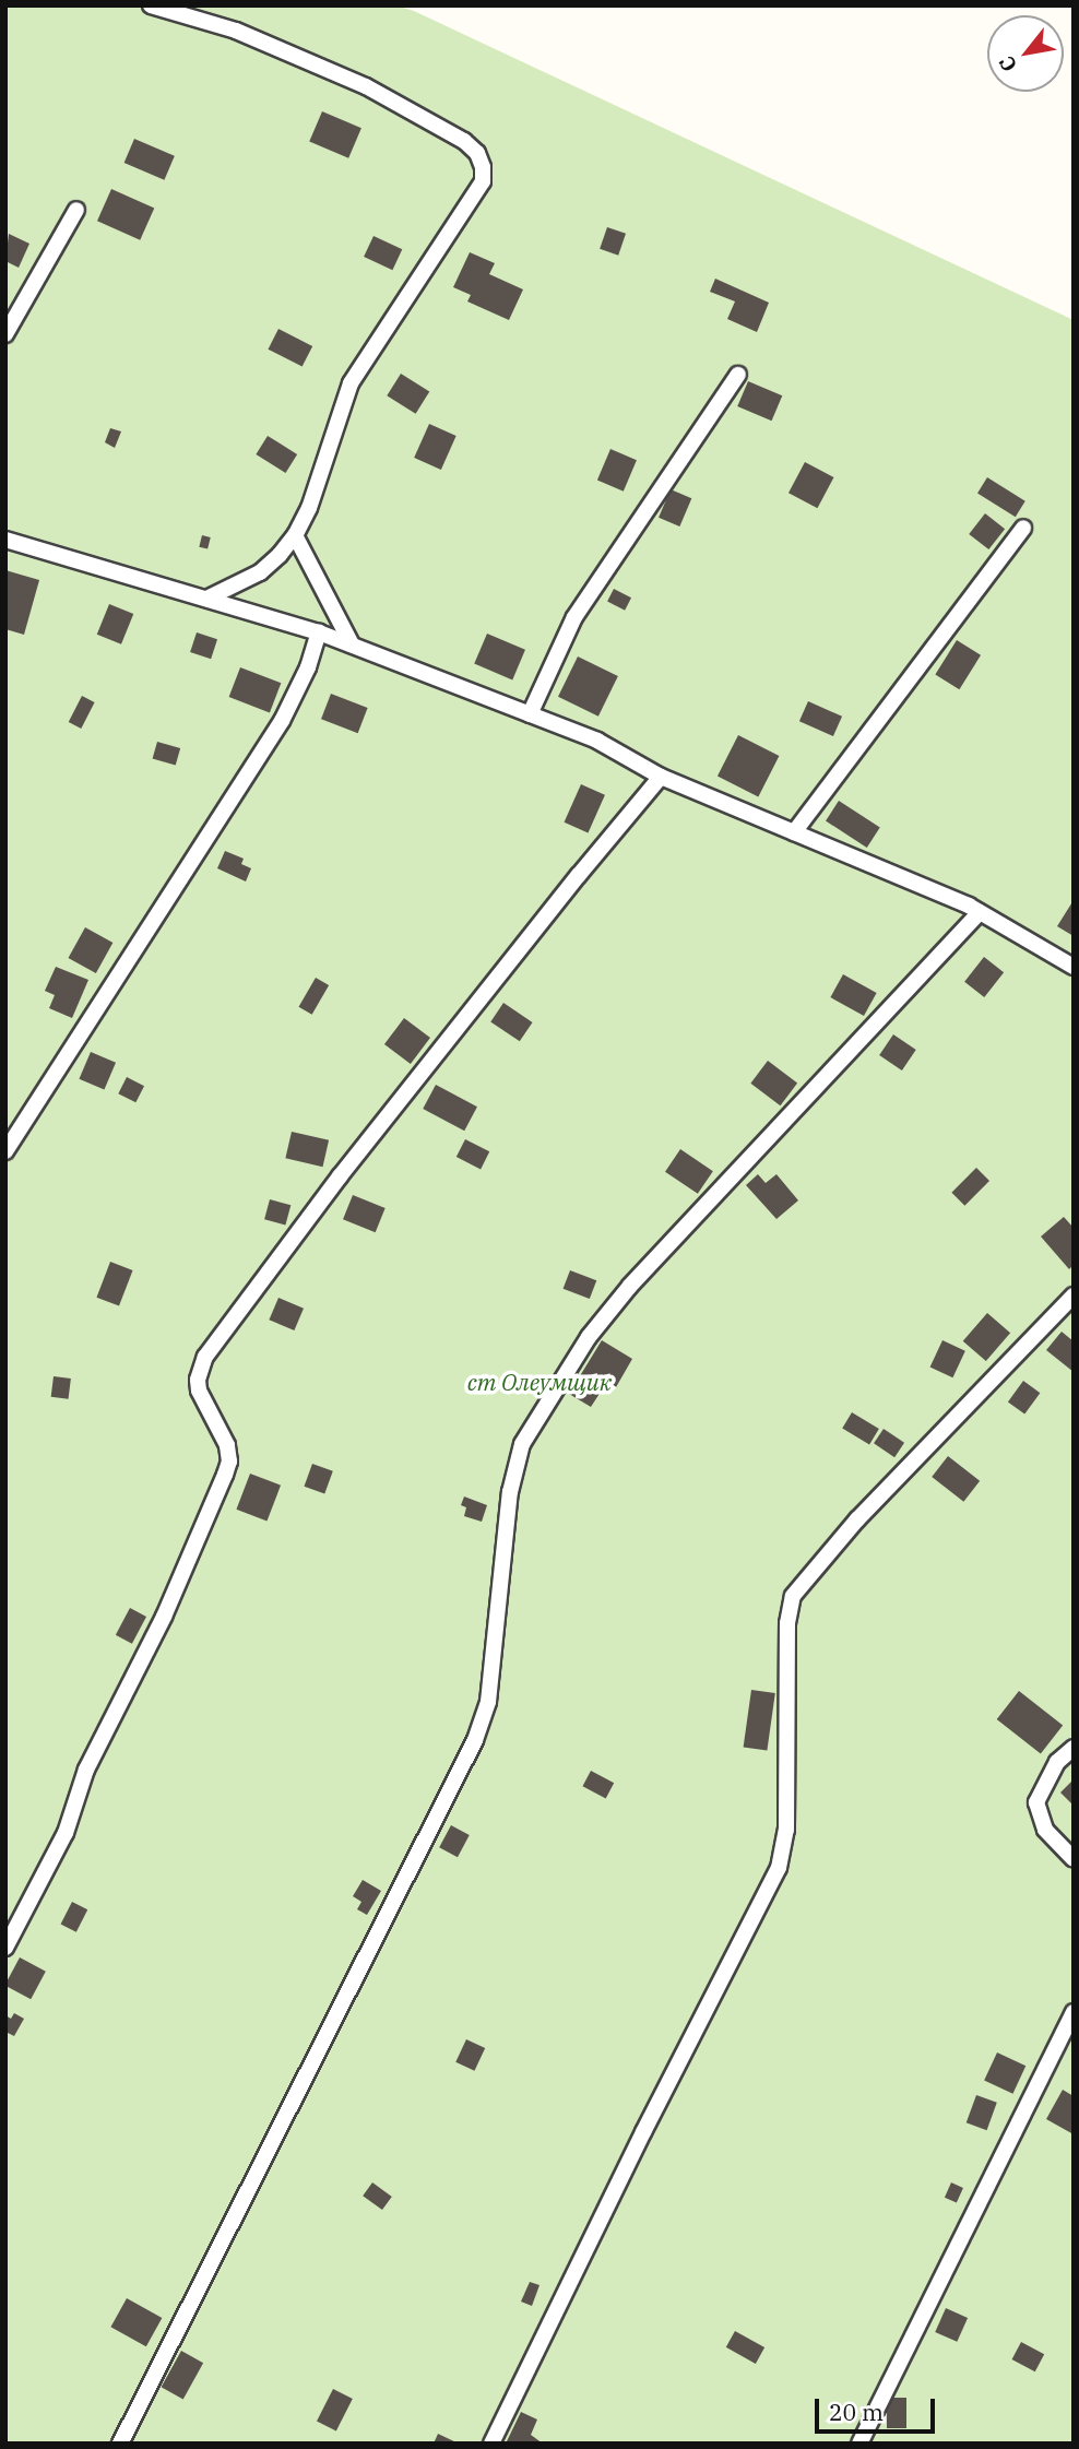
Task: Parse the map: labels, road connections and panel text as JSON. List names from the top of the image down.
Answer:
{
  "parks": ["ст Олеумщик"],
  "scale_bar": "20 m",
  "north": "bottom left"
}
